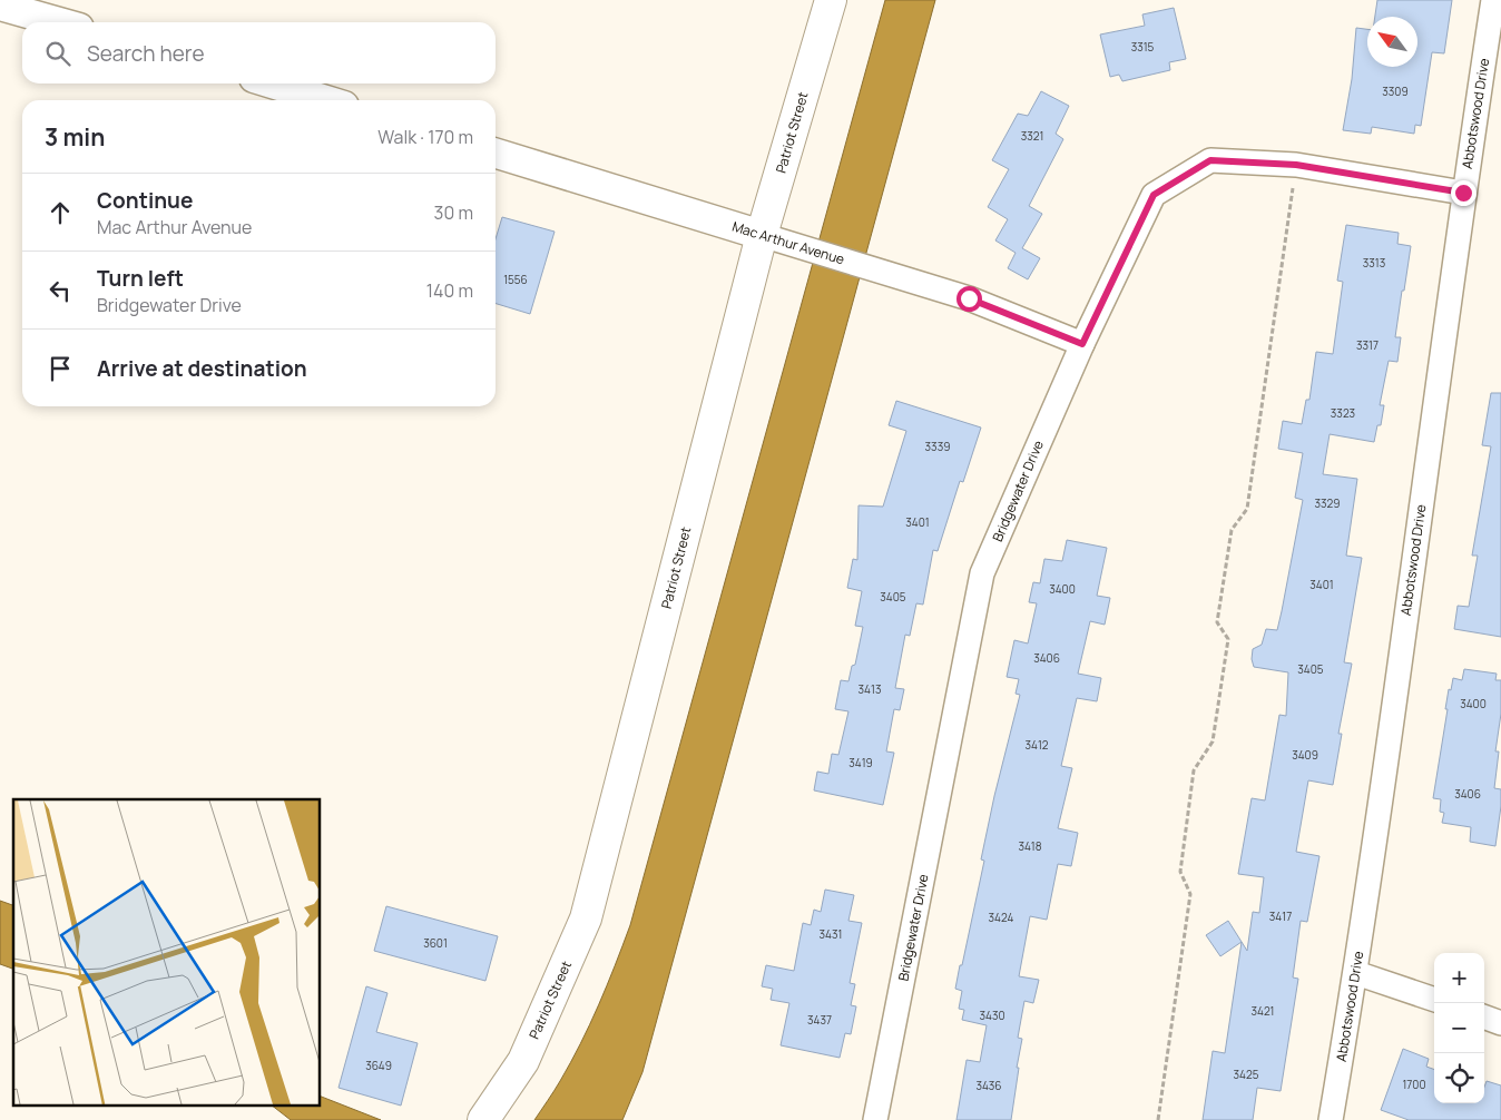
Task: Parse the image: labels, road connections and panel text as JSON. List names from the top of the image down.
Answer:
{
  "streets": {
    "main road": ["Patriot Street"],
    "street": ["Abbotswood Drive", "Mac Arthur Avenue", "Bridgewater Drive"]
  },
  "crossings": [
    ["Abbotswood Drive", "Bridgewater Drive"],
    ["Patriot Street", "Mac Arthur Avenue"],
    ["Mac Arthur Avenue", "Bridgewater Drive"]
  ],
  "house_numbers": [
    "3315",
    "3309",
    "3321",
    "3313",
    "1556",
    "3317",
    "3323",
    "3339",
    "3329",
    "3401",
    "3401",
    "3400",
    "3405",
    "3406",
    "3405",
    "3413",
    "3400",
    "3412",
    "3409",
    "3419",
    "3406",
    "3418",
    "3417",
    "3424",
    "3431",
    "3601",
    "3421",
    "3430",
    "3437",
    "3649",
    "3425",
    "1700",
    "3436"
  ],
  "north": "top left",
  "page": {
    "search": "Search here",
    "heading": ["3 min", "Walk · 170 m"],
    "list": [
      ["Continue", "Mac Arthur Avenue", "30 m"],
      ["Turn left", "Bridgewater Drive", "140 m"],
      "Arrive at destination"
    ],
    "map_buttons": ["+", "−"]
  }
}
